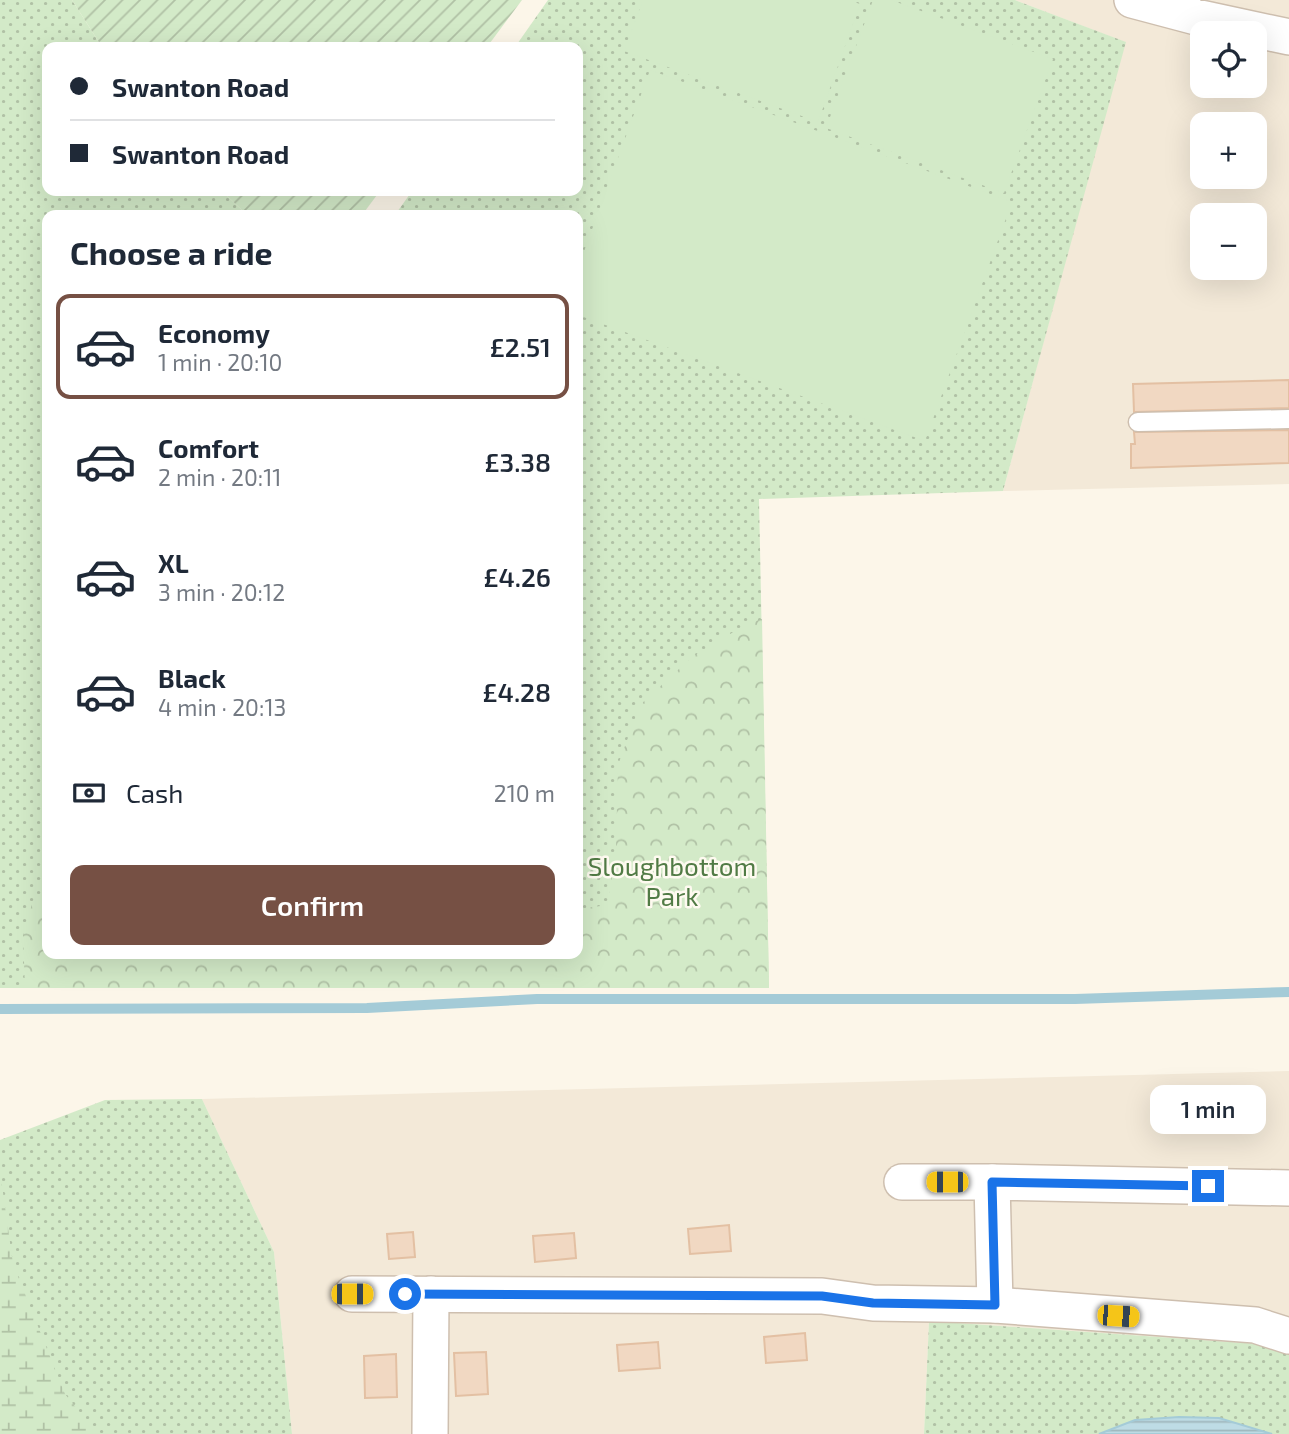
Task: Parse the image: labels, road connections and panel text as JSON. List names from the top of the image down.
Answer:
{
  "parks": ["Sloughbottom Park"],
  "page": {
    "map_buttons": ["+", "−"],
    "banner": ["Swanton Road", "Swanton Road"],
    "heading": "Choose a ride",
    "list": [
      {
        "name": "Economy",
        "note": "1 min · 20:10",
        "value": "£2.51"
      },
      {
        "name": "Comfort",
        "note": "2 min · 20:11",
        "value": "£3.38"
      },
      {
        "name": "XL",
        "note": "3 min · 20:12",
        "value": "£4.26"
      },
      {
        "name": "Black",
        "note": "4 min · 20:13",
        "value": "£4.28"
      }
    ],
    "pay": ["Cash", "210 m"],
    "buttons": "Confirm",
    "bubble": "1 min"
  }
}
